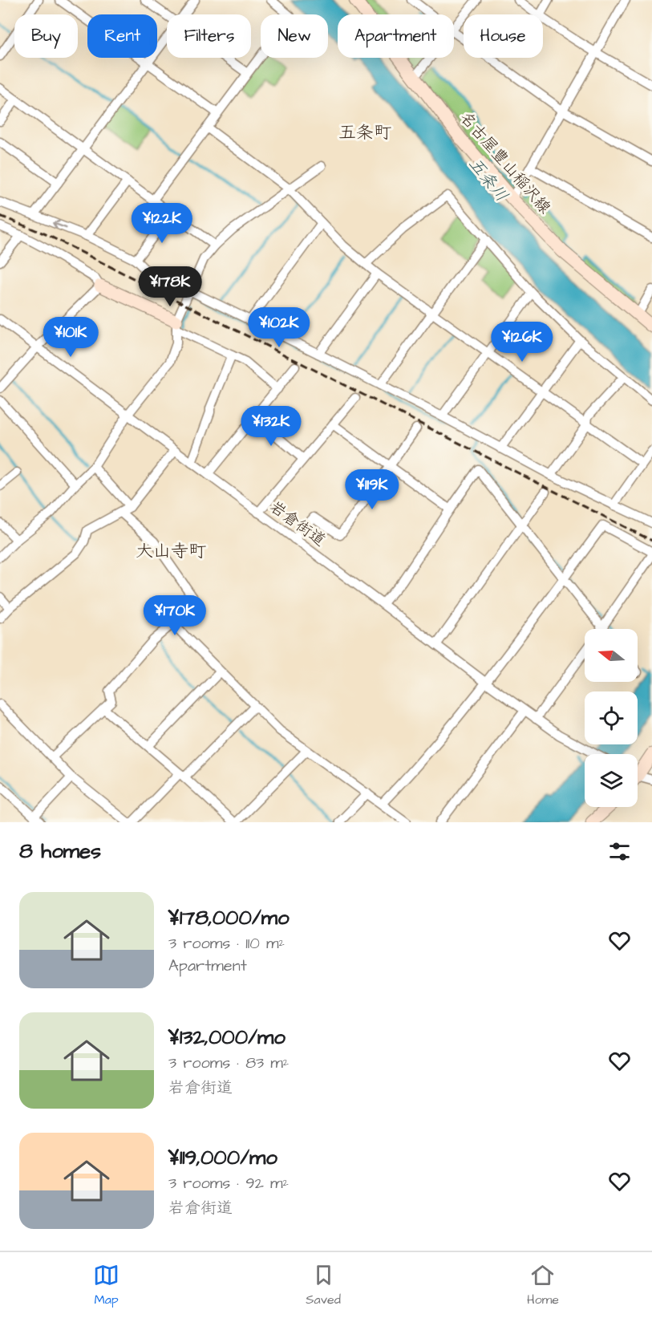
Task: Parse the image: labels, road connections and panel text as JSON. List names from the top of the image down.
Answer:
{
  "streets": {
    "main road": ["名古屋豊山稲沢線"],
    "street": ["岩倉街道"]
  },
  "districts": ["五条町", "大山寺町"],
  "water": ["五条川"],
  "north": "left",
  "page": {
    "chip": [
      "Buy",
      "Rent",
      "Filters",
      "New",
      "Apartment",
      "House"
    ],
    "price": [
      "¥122K",
      "¥178K",
      "¥102K",
      "¥101K",
      "¥126K",
      "¥132K",
      "¥119K",
      "¥170K"
    ],
    "heading": "8 homes",
    "list": [
      {
        "name": "¥178,000/mo",
        "note": "3 rooms · 110 m² · Apartment"
      },
      {
        "name": "¥132,000/mo",
        "note": "3 rooms · 83 m² · 岩倉街道"
      },
      {
        "name": "¥119,000/mo",
        "note": "3 rooms · 92 m² · 岩倉街道"
      }
    ],
    "tabs": ["Map", "Saved", "Home"]
  }
}
